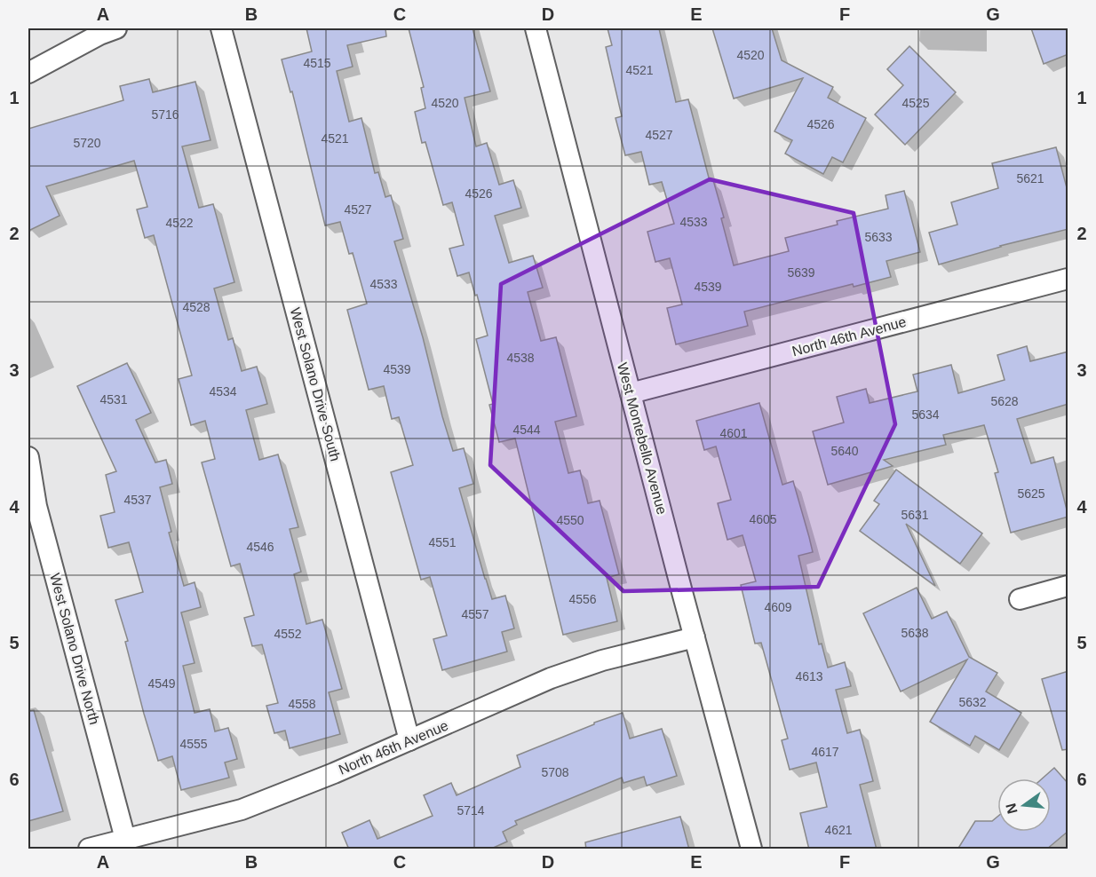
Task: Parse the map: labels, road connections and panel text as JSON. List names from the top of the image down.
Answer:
{
  "streets": {
    "street": [
      "North 46th Avenue",
      "West Solano Drive South",
      "West Montebello Avenue",
      "West Solano Drive North"
    ]
  },
  "crossings": [
    ["North 46th Avenue", "West Solano Drive South"],
    ["North 46th Avenue", "West Montebello Avenue"],
    ["North 46th Avenue", "West Solano Drive North"]
  ],
  "house_numbers": [
    "4520",
    "4515",
    "4521",
    "4520",
    "4525",
    "5716",
    "4526",
    "4527",
    "4521",
    "5720",
    "5621",
    "4526",
    "4527",
    "4533",
    "4522",
    "5633",
    "5639",
    "4533",
    "4539",
    "4528",
    "4538",
    "4539",
    "4534",
    "4531",
    "5628",
    "5634",
    "4544",
    "4601",
    "5640",
    "5625",
    "4537",
    "5631",
    "4605",
    "4550",
    "4551",
    "4546",
    "4556",
    "4609",
    "4557",
    "5638",
    "4552",
    "4613",
    "4549",
    "5632",
    "4558",
    "4555",
    "4617",
    "5708",
    "5714",
    "4621"
  ],
  "north": "left",
  "grid": {
    "columns": [
      "A",
      "B",
      "C",
      "D",
      "E",
      "F",
      "G"
    ],
    "rows": [
      "1",
      "2",
      "3",
      "4",
      "5",
      "6"
    ]
  }
}
